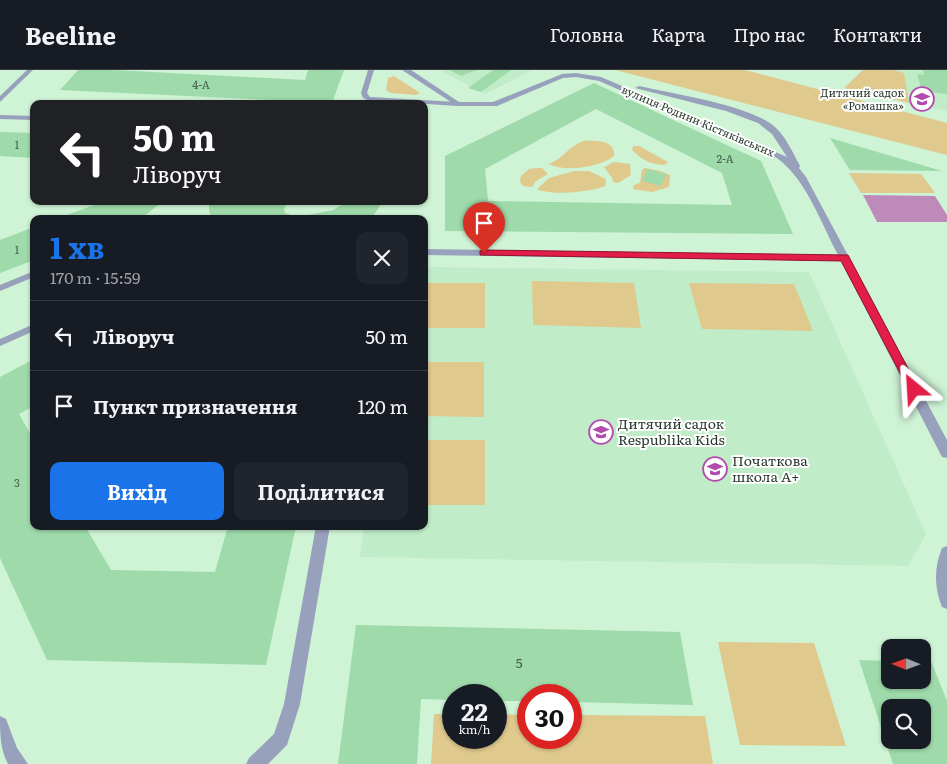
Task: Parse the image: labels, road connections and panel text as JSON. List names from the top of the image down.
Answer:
{
  "streets": {
    "street": ["вулиця Родини Кістяківських"]
  },
  "places": {
    "school or university": ["Дитячий садок «Ромашка»", "Дитячий садок Respublika Kids", "Початкова школа А+"]
  },
  "house_numbers": [
    "4-А",
    "1",
    "2-А",
    "1",
    "3",
    "5"
  ],
  "north": "left",
  "page": {
    "header": "Beeline",
    "nav": [
      "Головна",
      "Карта",
      "Про нас",
      "Контакти"
    ],
    "turn": ["50 m", "Ліворуч"],
    "heading": ["1 хв", "170 m · 15:59"],
    "list": [
      {
        "name": "Ліворуч",
        "value": "50 m"
      },
      {
        "name": "Пункт призначення",
        "value": "120 m"
      }
    ],
    "buttons": ["Вихід", "Поділитися"],
    "speed": "22 km/h",
    "limit": "30"
  }
}
